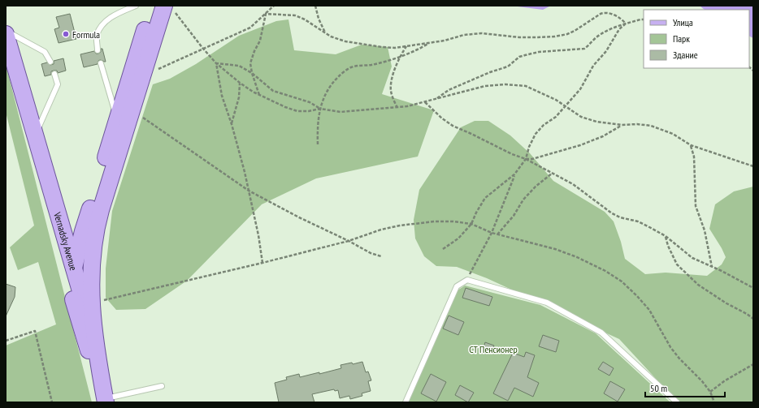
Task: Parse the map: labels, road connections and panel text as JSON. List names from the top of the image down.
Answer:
{
  "streets": {
    "main road": ["Vernadsky Avenue"]
  },
  "parks": ["СТ Пенсионер"],
  "places": ["Formula"],
  "legend": ["Улица", "Парк", "Здание"],
  "scale_bar": "50 m"
}
